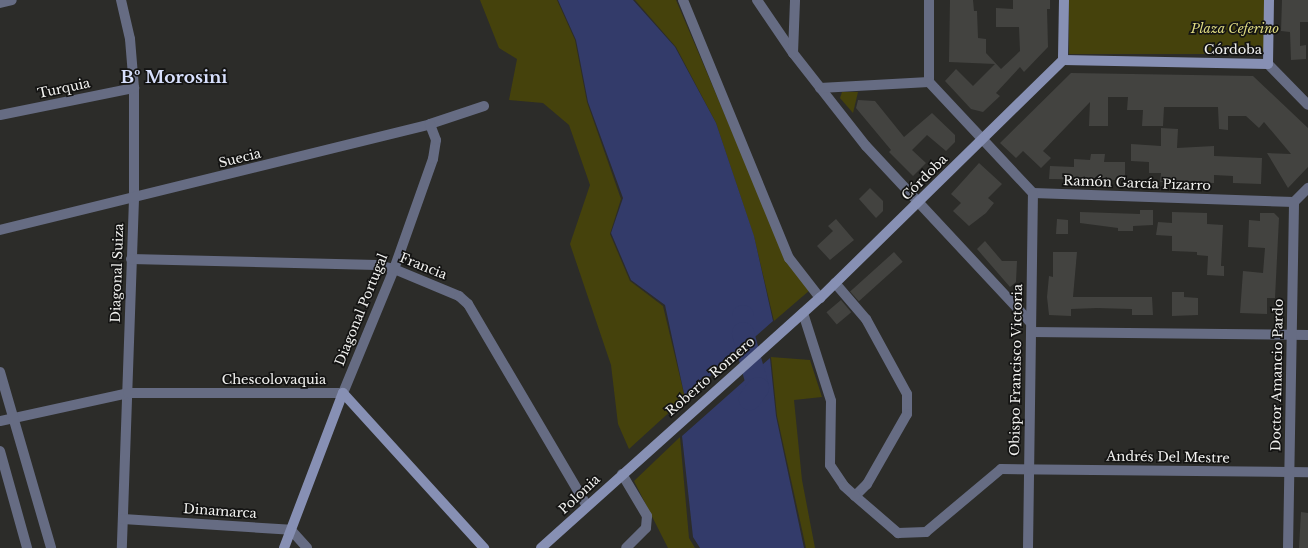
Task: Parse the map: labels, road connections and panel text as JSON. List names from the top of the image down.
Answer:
{
  "streets": {
    "main road": [
      "Córdoba",
      "Diagonal Portugal",
      "Roberto Romero",
      "Chescolovaquia",
      "Polonia"
    ],
    "street": [
      "Turquia",
      "Suecia",
      "Ramón García Pizarro",
      "Francia",
      "Diagonal Suiza",
      "Obispo Francisco Victoria",
      "Doctor Amancio Pardo",
      "Andrés Del Mestre",
      "Dinamarca"
    ]
  },
  "crossings": [
    ["Córdoba", "Roberto Romero"],
    ["Turquia", "Diagonal Suiza"],
    ["Suecia", "Diagonal Suiza"],
    ["Suecia", "Diagonal Portugal"],
    ["Ramón García Pizarro", "Obispo Francisco Victoria"],
    ["Ramón García Pizarro", "Doctor Amancio Pardo"],
    ["Francia", "Diagonal Suiza"],
    ["Francia", "Diagonal Portugal"],
    ["Francia", "Polonia"],
    ["Diagonal Suiza", "Chescolovaquia"],
    ["Diagonal Suiza", "Dinamarca"],
    ["Diagonal Portugal", "Chescolovaquia"],
    ["Diagonal Portugal", "Dinamarca"],
    ["Obispo Francisco Victoria", "Andrés Del Mestre"],
    ["Doctor Amancio Pardo", "Andrés Del Mestre"],
    ["Roberto Romero", "Polonia"]
  ],
  "districts": ["Bº Morosini"],
  "parks": ["Plaza Ceferino"]
}
